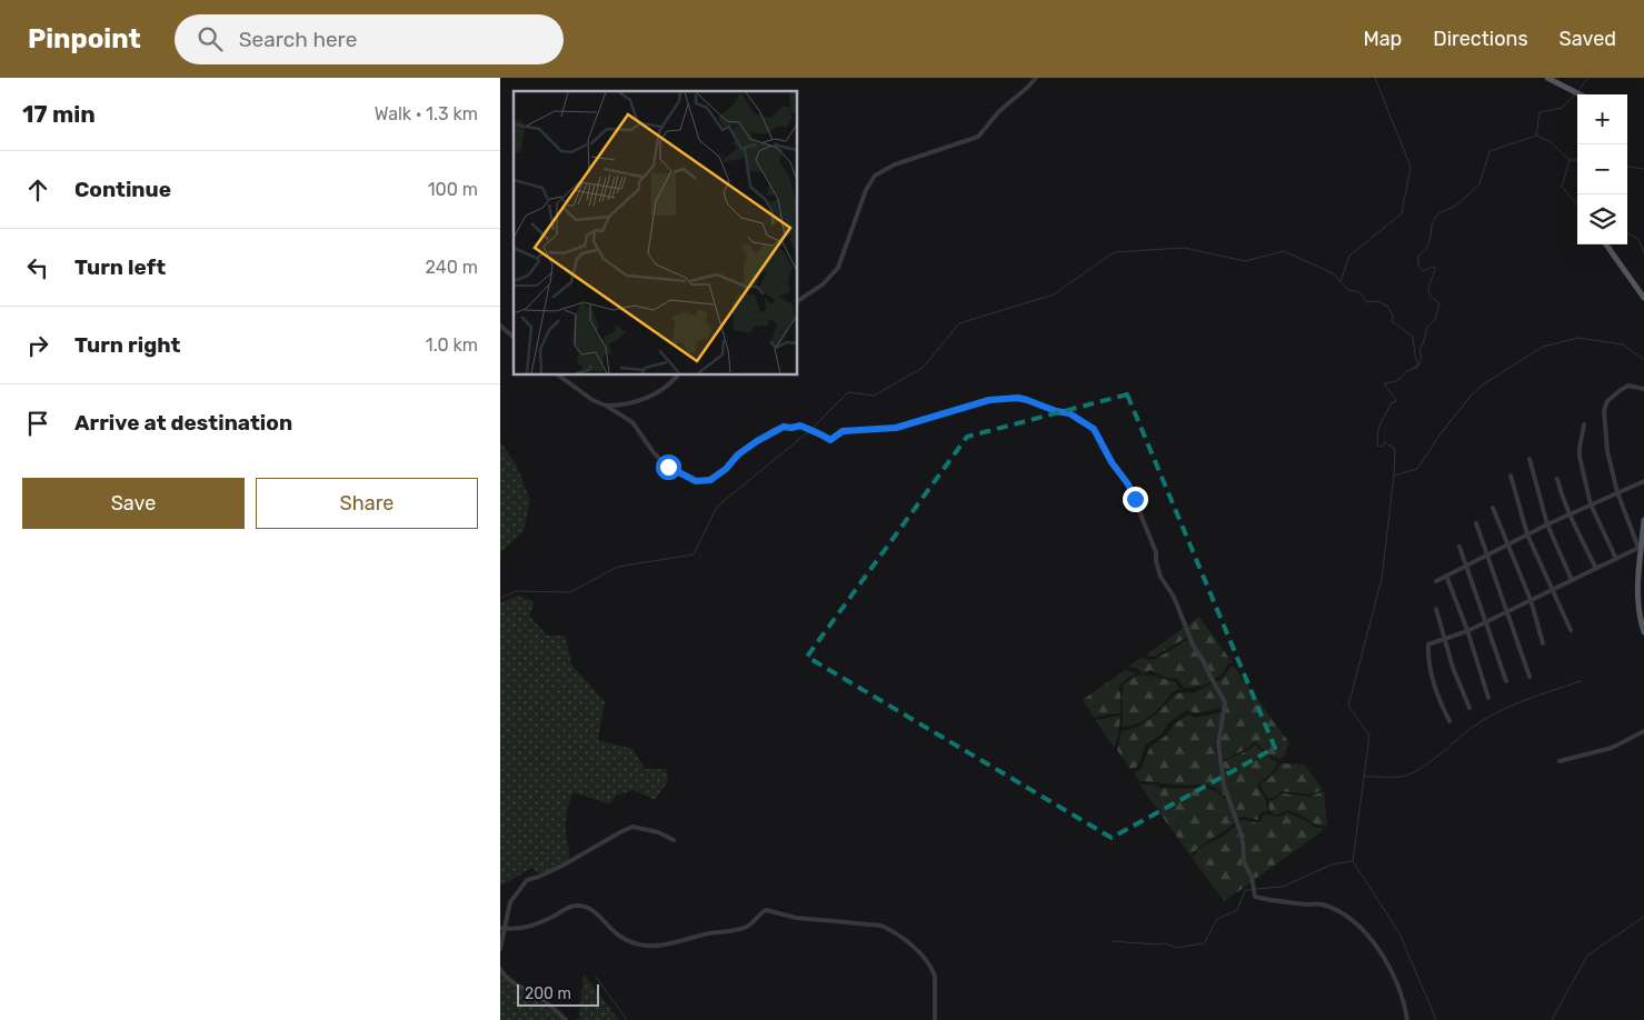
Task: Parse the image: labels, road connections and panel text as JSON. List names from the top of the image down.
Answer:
{
  "scale_bar": "200 m",
  "page": {
    "header": "Pinpoint",
    "search": "Search here",
    "nav": ["Map", "Directions", "Saved"],
    "heading": ["17 min", "Walk · 1.3 km"],
    "map_buttons": ["+", "−"],
    "list": [
      ["Continue", "100 m"],
      ["Turn left", "240 m"],
      ["Turn right", "1.0 km"],
      "Arrive at destination"
    ],
    "buttons": ["Save", "Share"],
    "scale": "200 m"
  }
}
